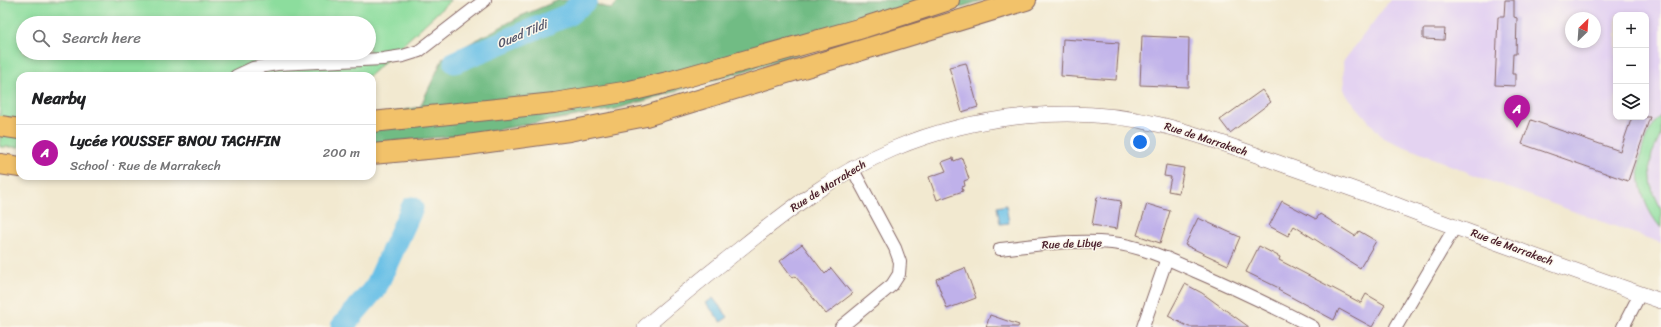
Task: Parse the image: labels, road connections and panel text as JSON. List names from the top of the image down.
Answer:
{
  "streets": {
    "street": ["Rue de Marrakech", "Rue de Libye"]
  },
  "water": ["Oued Tildi"],
  "north": "top right",
  "page": {
    "map_buttons": ["+", "−"],
    "search": "Search here",
    "heading": "Nearby",
    "pins": "A",
    "list": [
      {
        "mark": "A",
        "name": "Lycée YOUSSEF BNOU TACHFIN",
        "note": "School · Rue de Marrakech",
        "value": "200 m"
      }
    ]
  }
}
